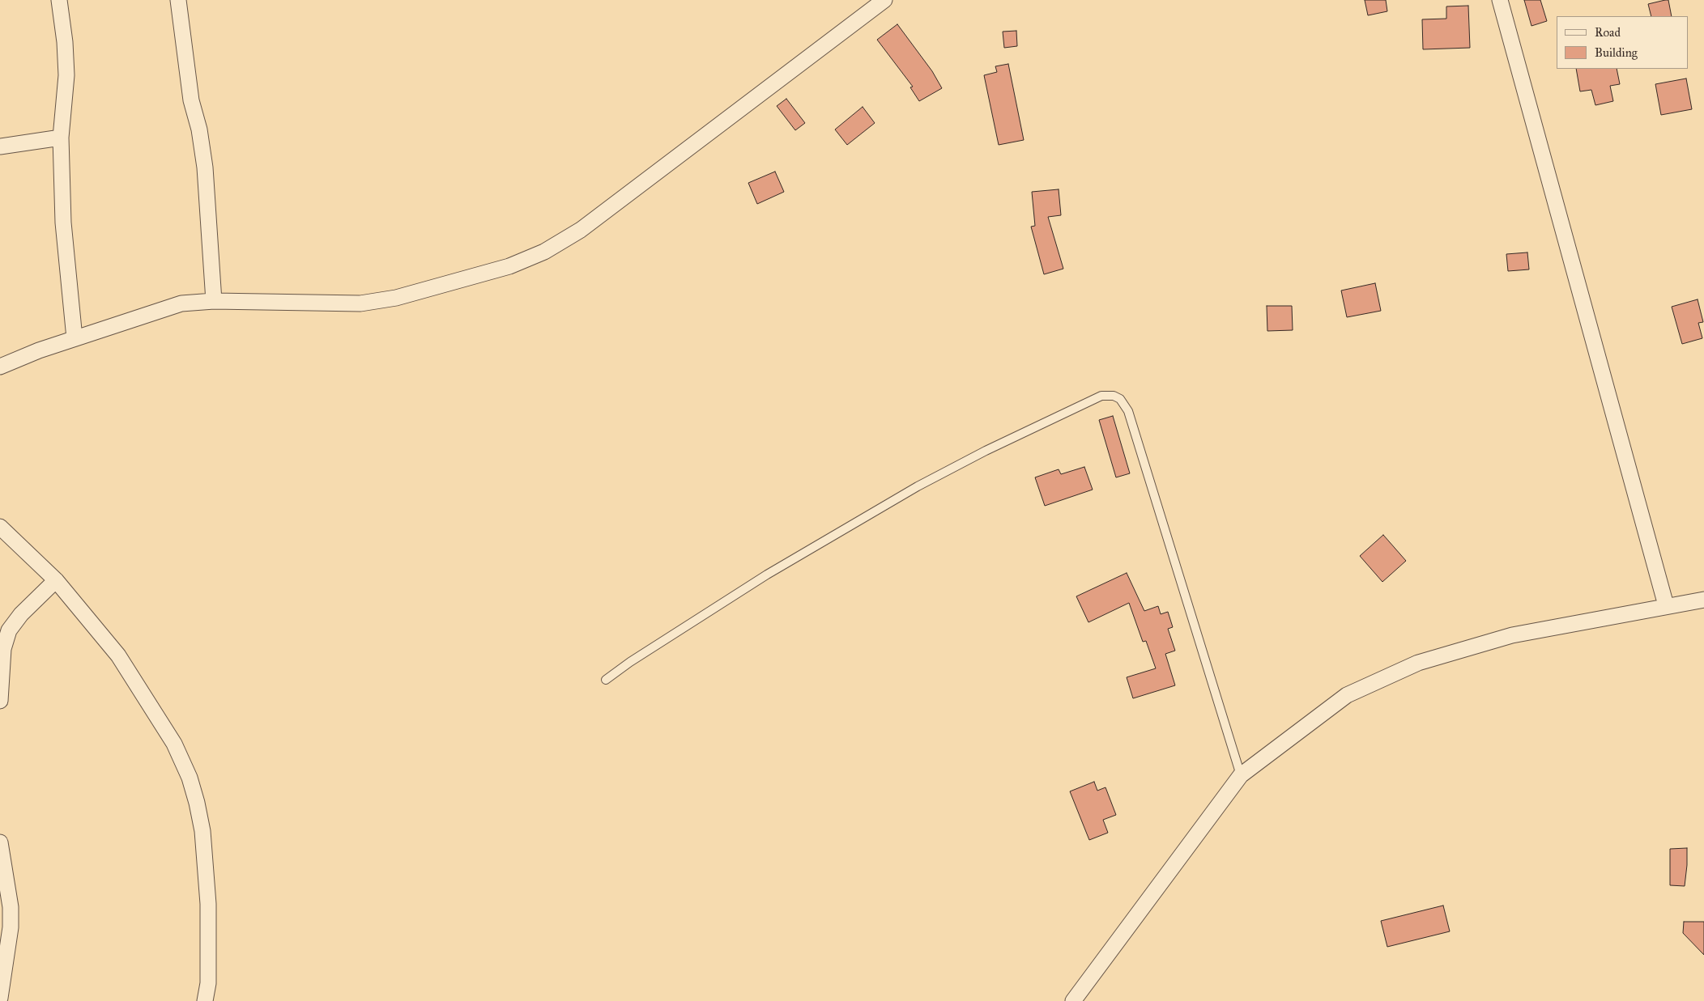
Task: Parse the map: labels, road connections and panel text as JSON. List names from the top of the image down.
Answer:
{
  "legend": ["Road", "Building"]
}
